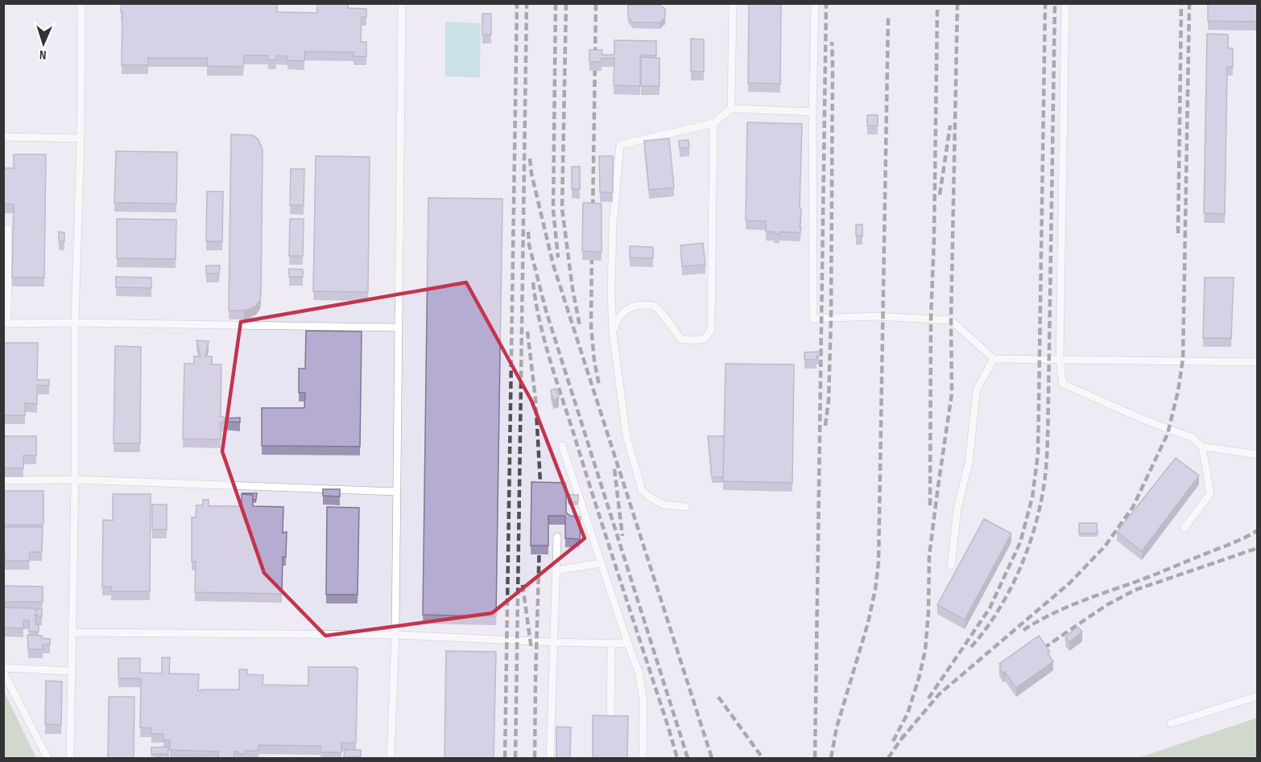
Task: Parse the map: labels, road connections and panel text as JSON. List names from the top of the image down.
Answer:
{
  "north": "bottom"
}
